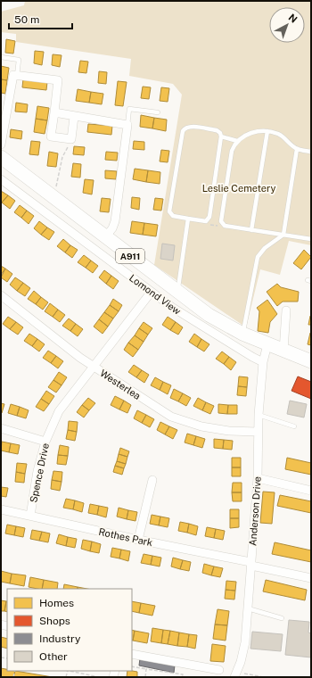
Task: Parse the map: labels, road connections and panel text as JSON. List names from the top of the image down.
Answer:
{
  "streets": {
    "main road": ["A911"],
    "street": [
      "Lomond View",
      "Westerlea",
      "Spence Drive",
      "Anderson Drive",
      "Rothes Park"
    ]
  },
  "crossings": [
    ["A911", "Anderson Drive"],
    ["Lomond View", "Spence Drive"],
    ["Lomond View", "Anderson Drive"],
    ["Westerlea", "Spence Drive"],
    ["Westerlea", "Anderson Drive"],
    ["Spence Drive", "Rothes Park"],
    ["Anderson Drive", "Rothes Park"]
  ],
  "parks": ["Leslie Cemetery"],
  "legend": [
    "Homes",
    "Shops",
    "Industry",
    "Other"
  ],
  "scale_bar": "50 m",
  "north": "top right"
}
